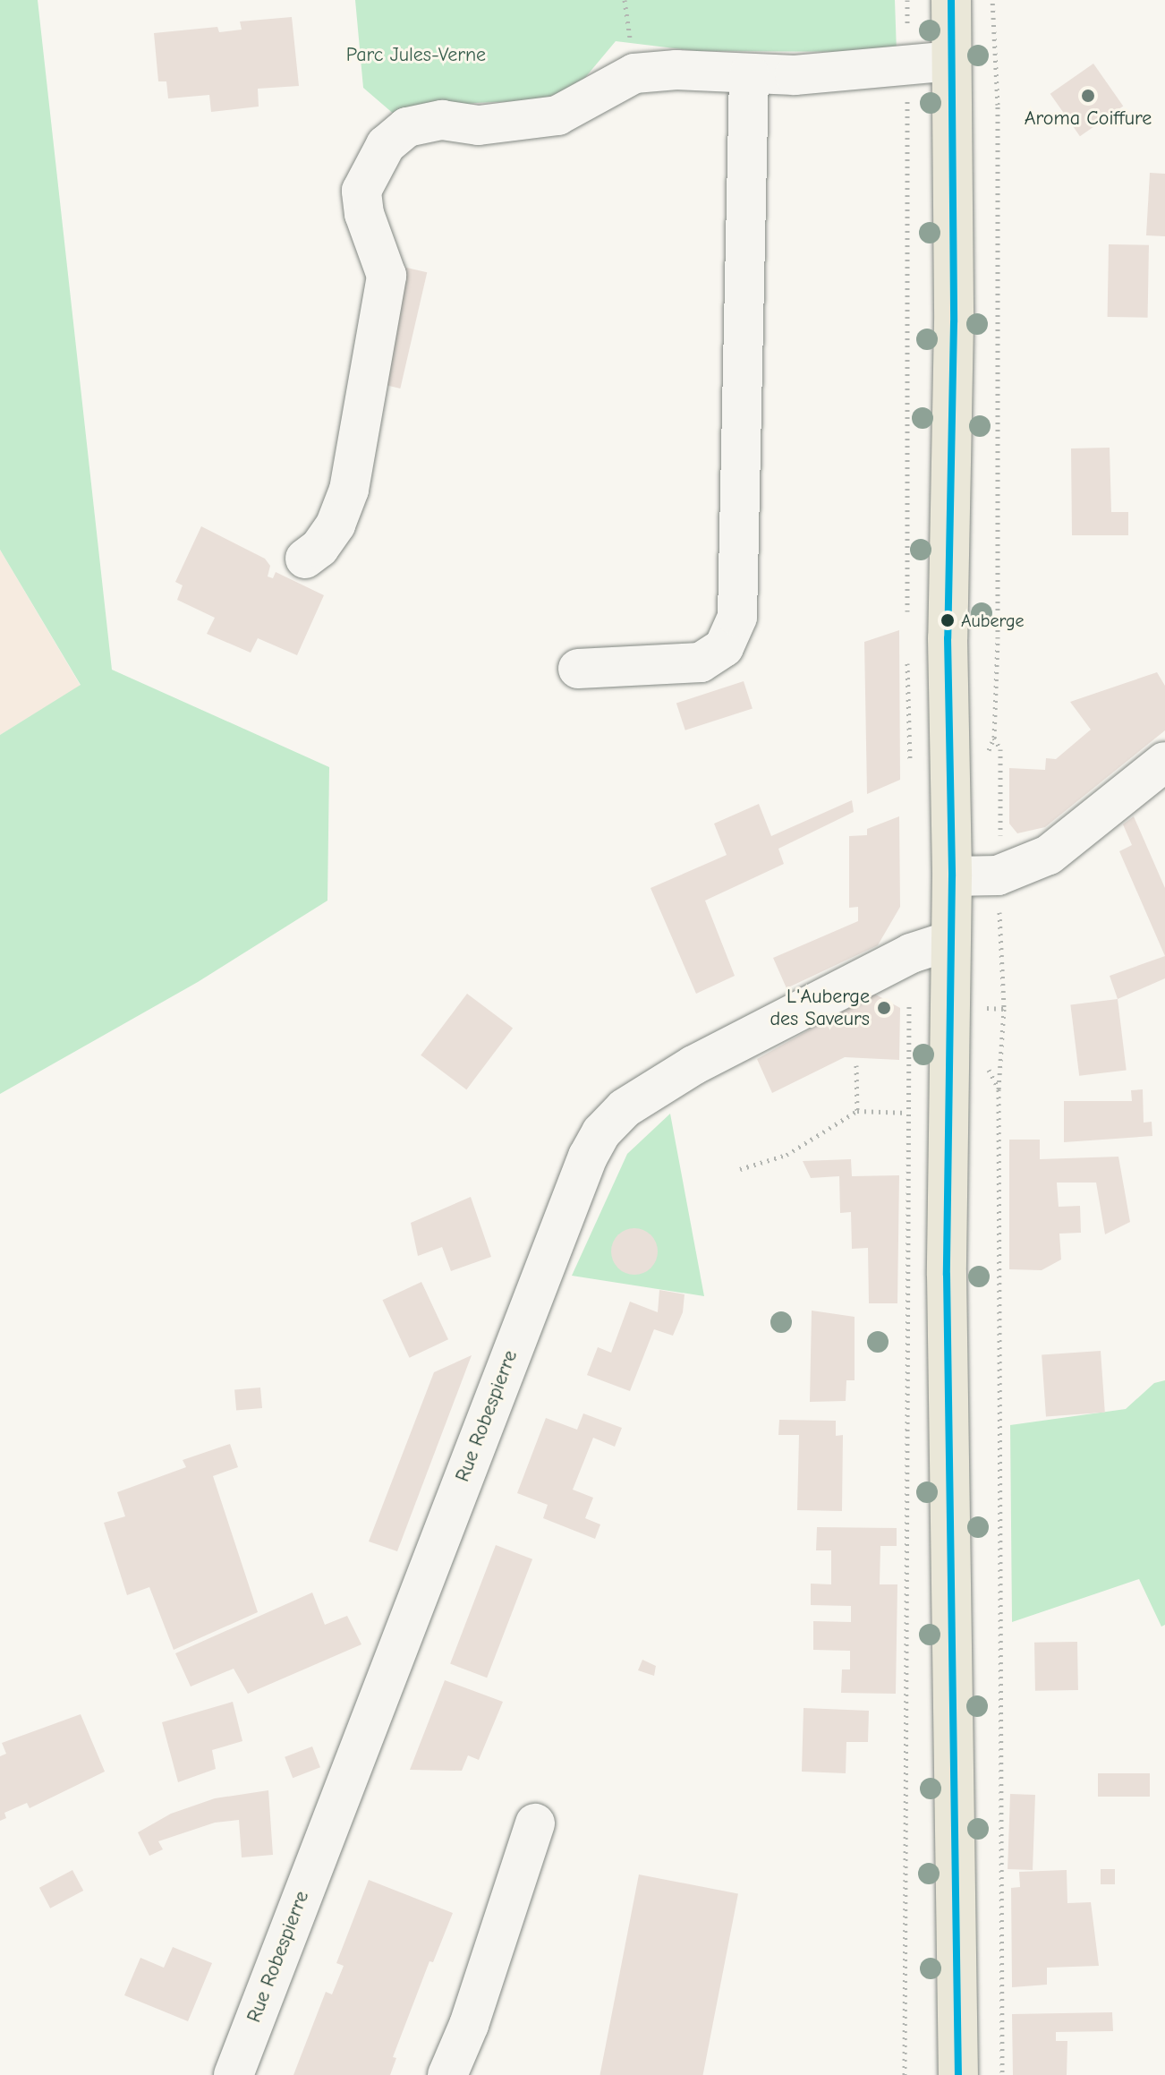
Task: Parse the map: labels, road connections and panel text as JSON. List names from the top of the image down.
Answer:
{
  "streets": {
    "street": ["Rue Robespierre"]
  },
  "parks": ["Parc Jules-Verne"],
  "places": ["Aroma Coiffure", "Auberge", "L'Auberge des Saveurs"]
}
